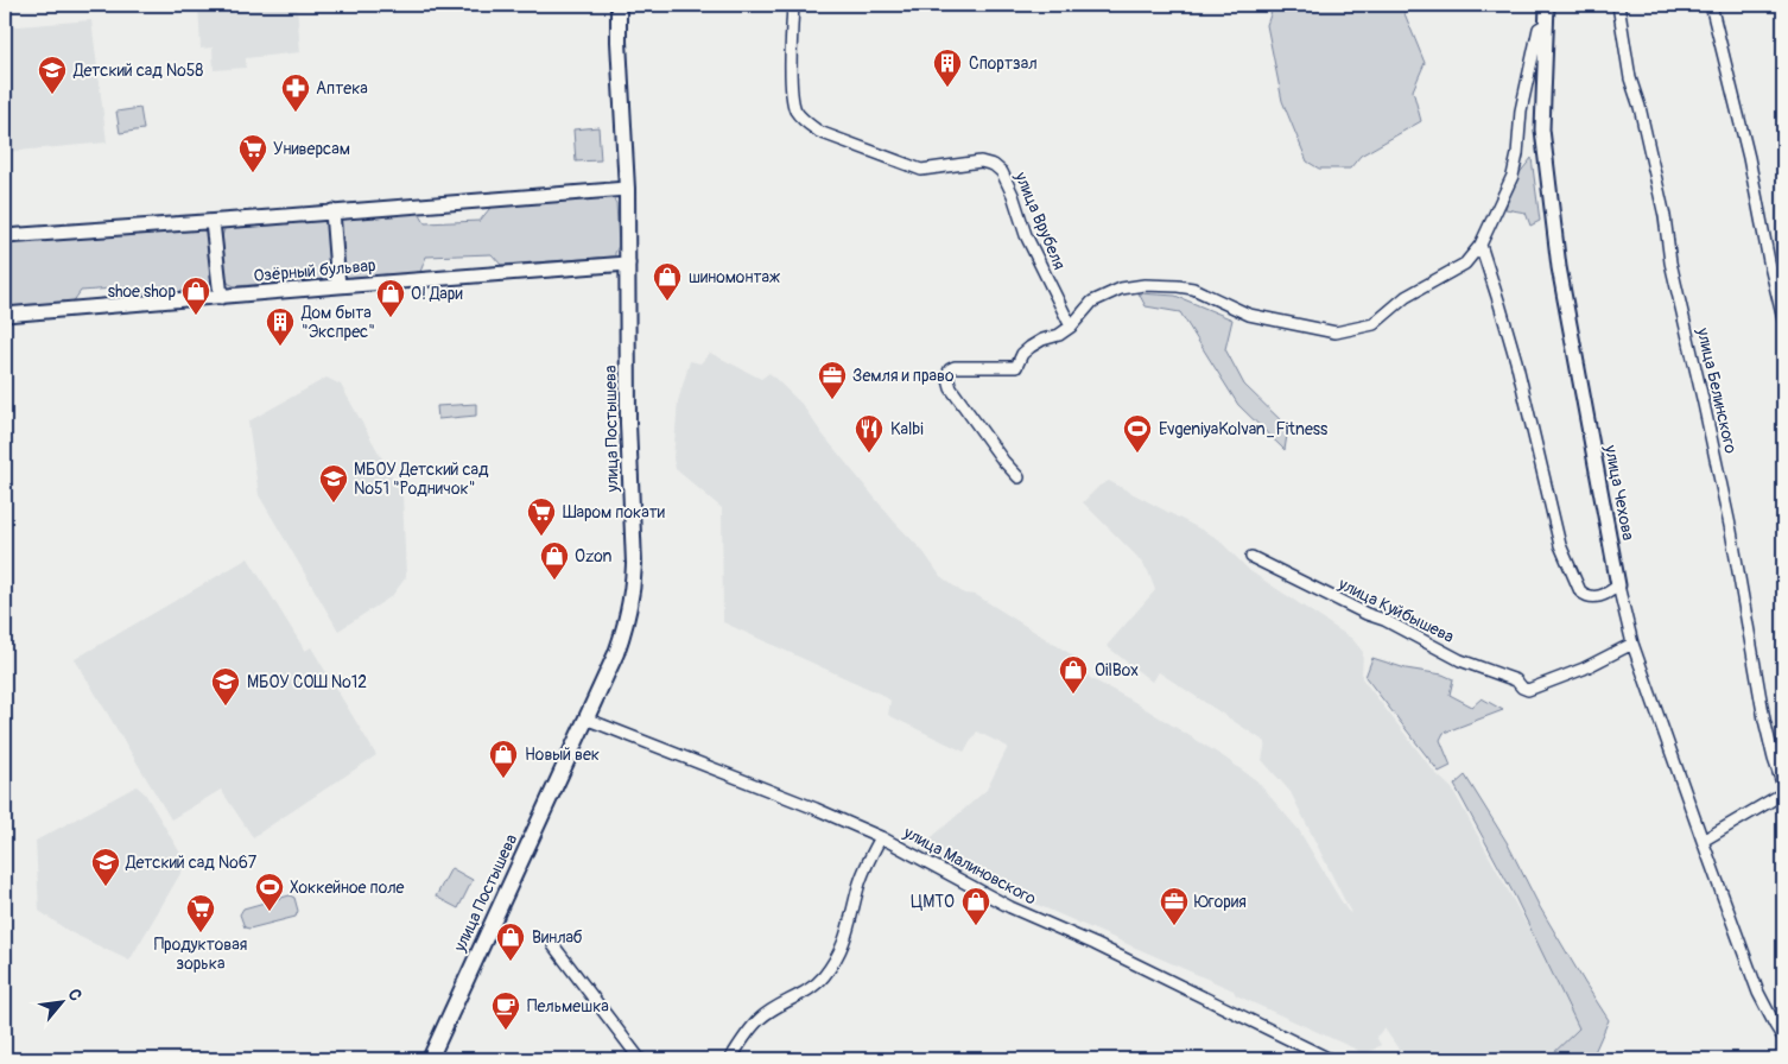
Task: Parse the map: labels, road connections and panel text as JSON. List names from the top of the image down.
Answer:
{
  "streets": {
    "main road": ["улица Постышева"],
    "street": [
      "улица Врубеля",
      "Озёрный бульвар",
      "улица Белинского",
      "улица Чехова",
      "улица Куйбышева",
      "улица Малиновского"
    ]
  },
  "crossings": [
    ["Озёрный бульвар", "улица Постышева"],
    ["улица Постышева", "улица Малиновского"]
  ],
  "places": {
    "building": ["Спортзал", "Дом быта \"Экспрес\""],
    "school or university": [
      "Детский сад №58",
      "МБОУ Детский сад №51 \"Родничок\"",
      "МБОУ СОШ №12",
      "Детский сад №67"
    ],
    "pharmacy": ["Аптека"],
    "supermarket": ["Универсам", "Шаром покати", "Продуктовая зорька"],
    "shop": [
      "шиномонтаж",
      "shoe shop",
      "О! Дари",
      "Ozon",
      "OilBox",
      "Новый век",
      "ЦМТО",
      "Винлаб"
    ],
    "office": ["Земля и право", "Югория"],
    "restaurant": ["Kalbi"],
    "sports": ["EvgeniyaKolvan_Fitness", "Хоккейное поле"],
    "cafe": ["Пельмешка"]
  },
  "north": "top right"
}
